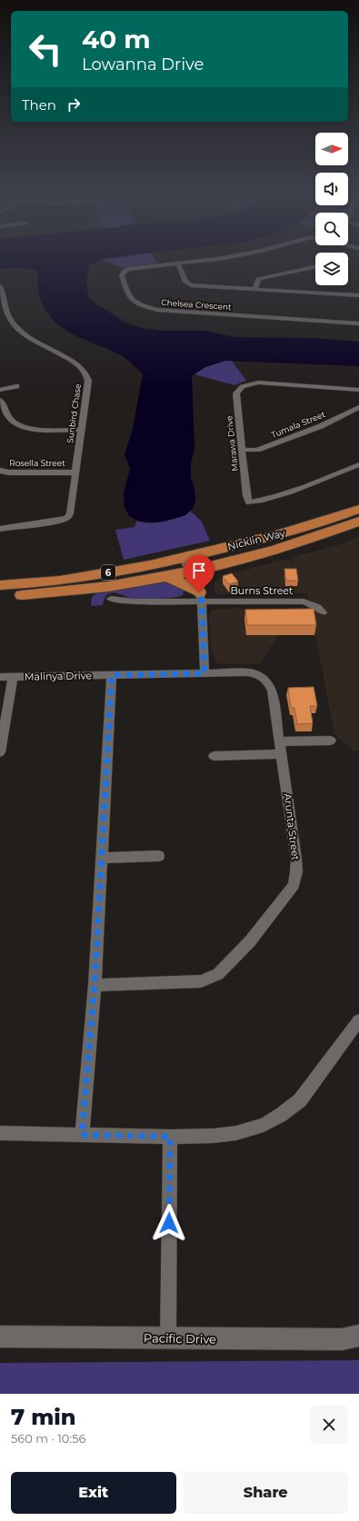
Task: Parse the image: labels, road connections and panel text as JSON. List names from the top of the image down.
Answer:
{
  "streets": {
    "highway": ["Nicklin Way", "6"],
    "street": [
      "Chelsea Crescent",
      "Sunbird Chase",
      "Tumala Street",
      "Marawa Drive",
      "Rosella Street",
      "Burns Street",
      "Malinya Drive",
      "Arunta Street",
      "Pacific Drive"
    ]
  },
  "crossings": [
    ["Sunbird Chase", "Rosella Street"],
    ["Tumala Street", "Marawa Drive"],
    ["Malinya Drive", "Arunta Street"]
  ],
  "north": "right",
  "page": {
    "turn": ["40 m", "Lowanna Drive"],
    "then": "Then",
    "heading": ["7 min", "560 m · 10:56"],
    "buttons": ["Exit", "Share"]
  }
}
